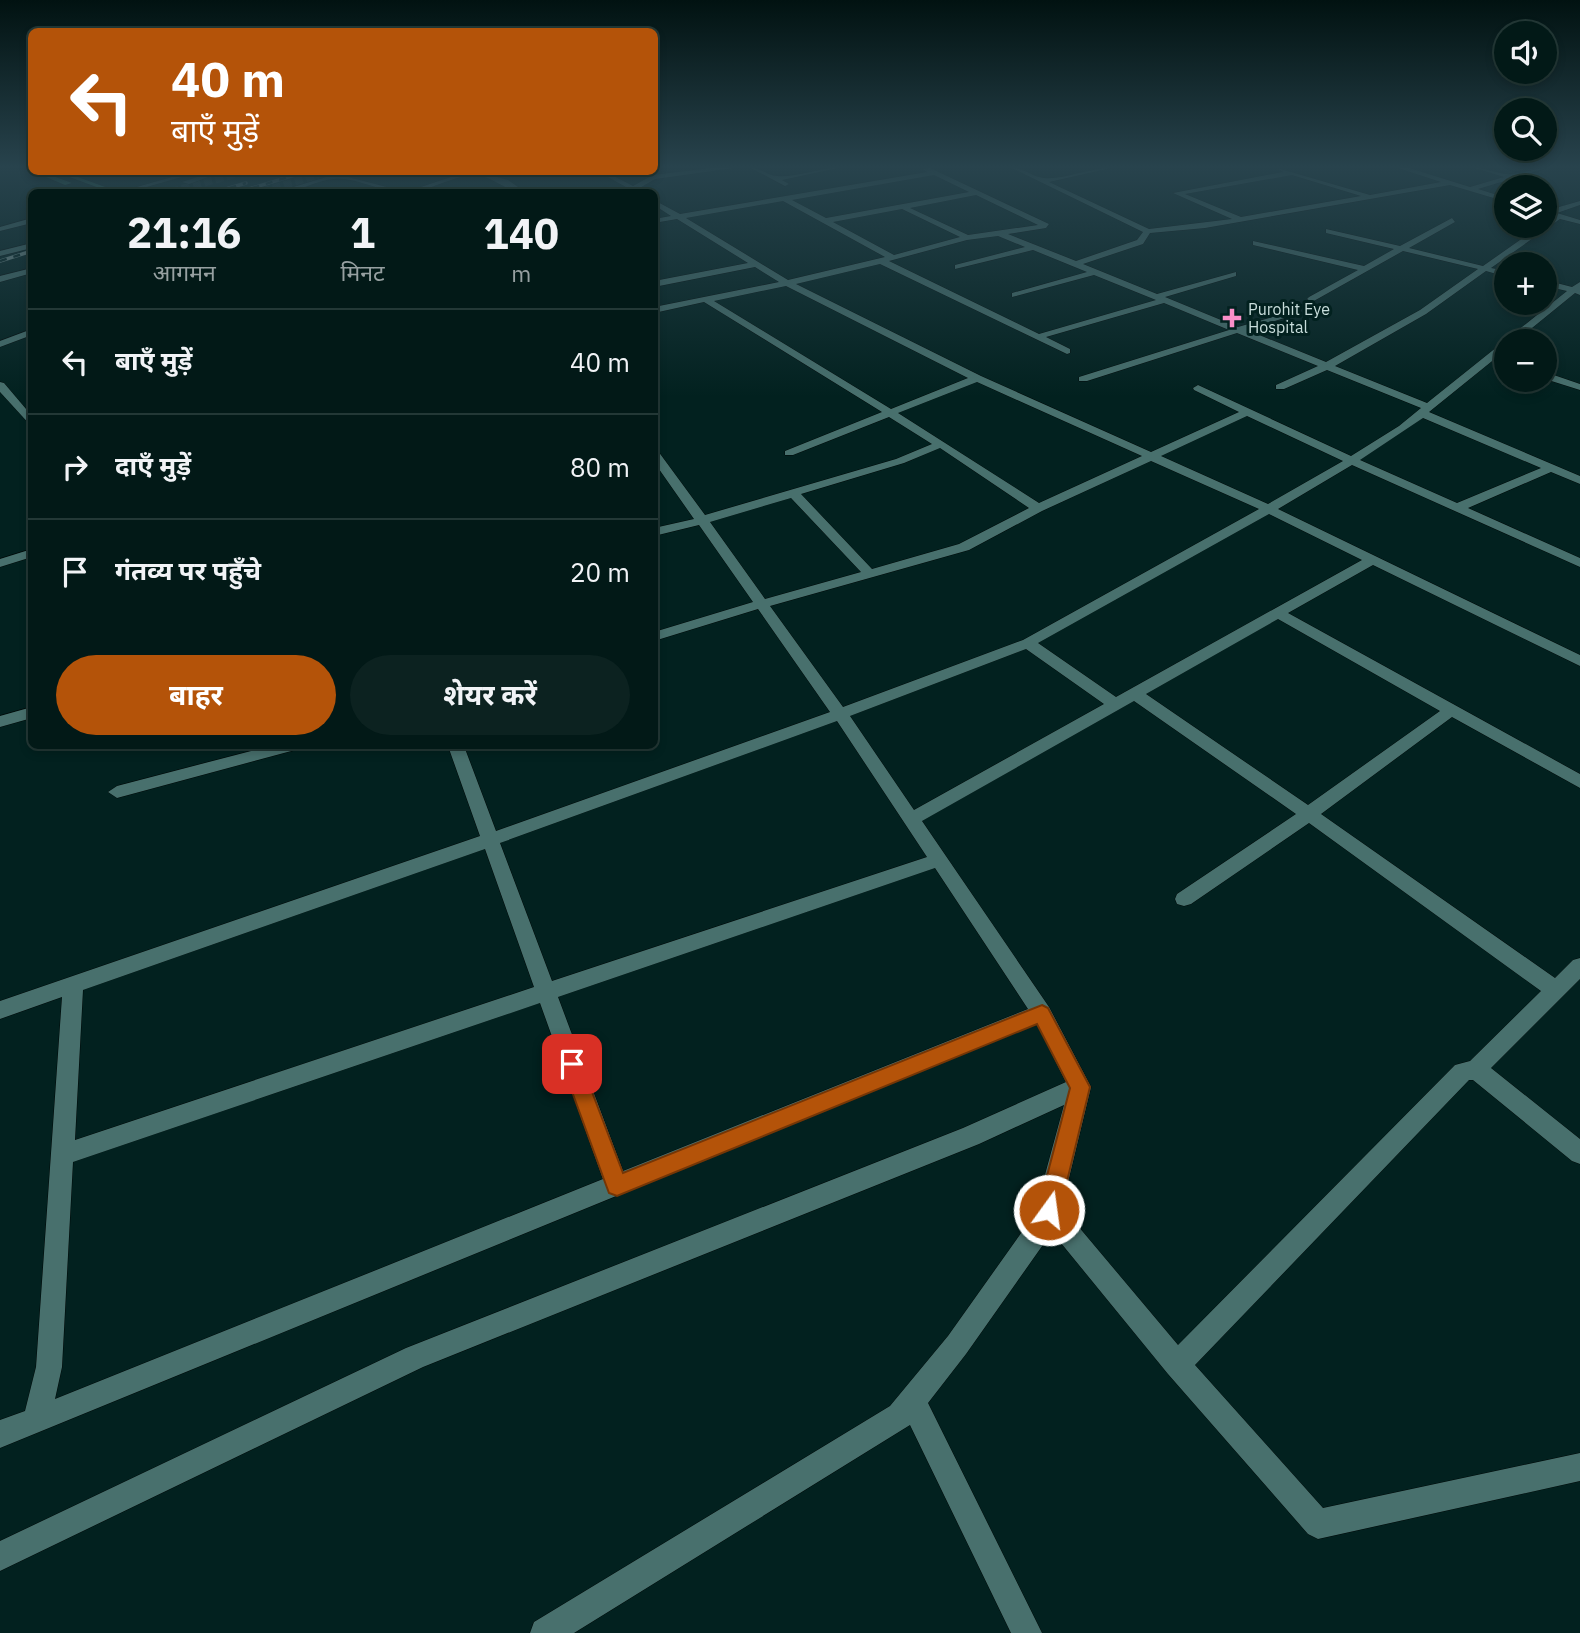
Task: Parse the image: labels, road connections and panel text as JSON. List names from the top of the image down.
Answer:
{
  "places": {
    "health": ["Purohit Eye Hospital"]
  },
  "page": {
    "map_buttons": ["+", "−"],
    "turn": ["40 m", "बाएँ मुड़ें"],
    "eta": [
      "21:16",
      "आगमन",
      "1",
      "मिनट",
      "140",
      "m"
    ],
    "list": [
      {
        "name": "बाएँ मुड़ें",
        "value": "40 m"
      },
      {
        "name": "दाएँ मुड़ें",
        "value": "80 m"
      },
      {
        "name": "गंतव्य पर पहुँचे",
        "value": "20 m"
      }
    ],
    "buttons": ["बाहर", "शेयर करें"]
  }
}
